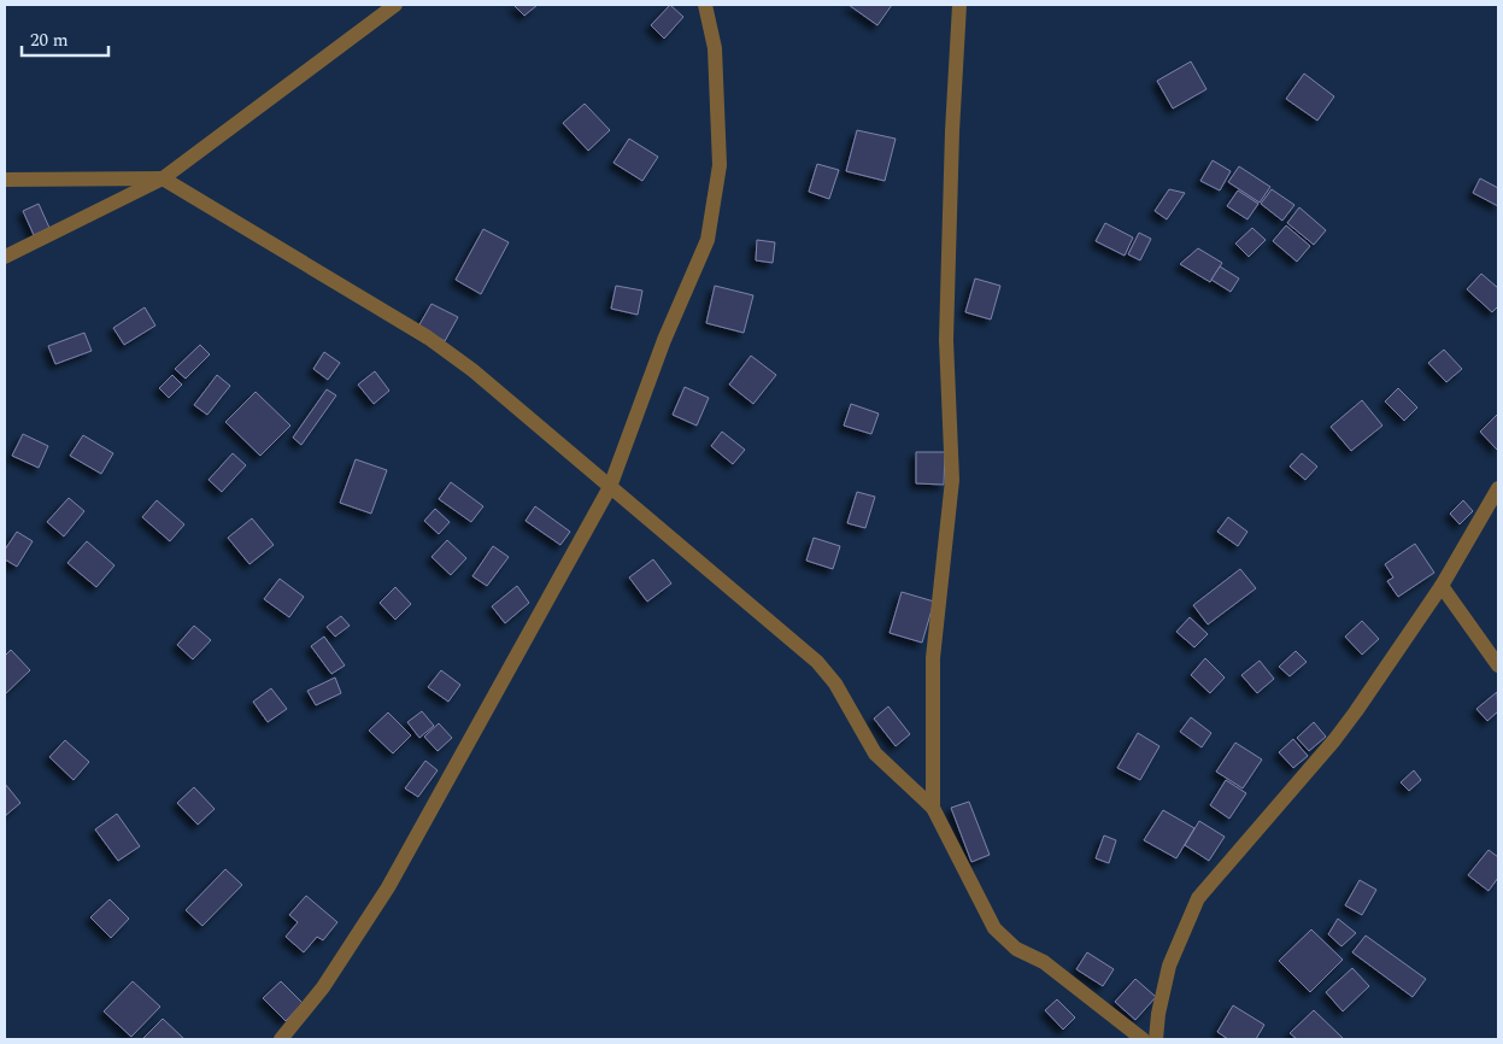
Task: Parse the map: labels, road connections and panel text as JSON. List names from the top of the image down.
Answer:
{
  "scale_bar": "20 m"
}
